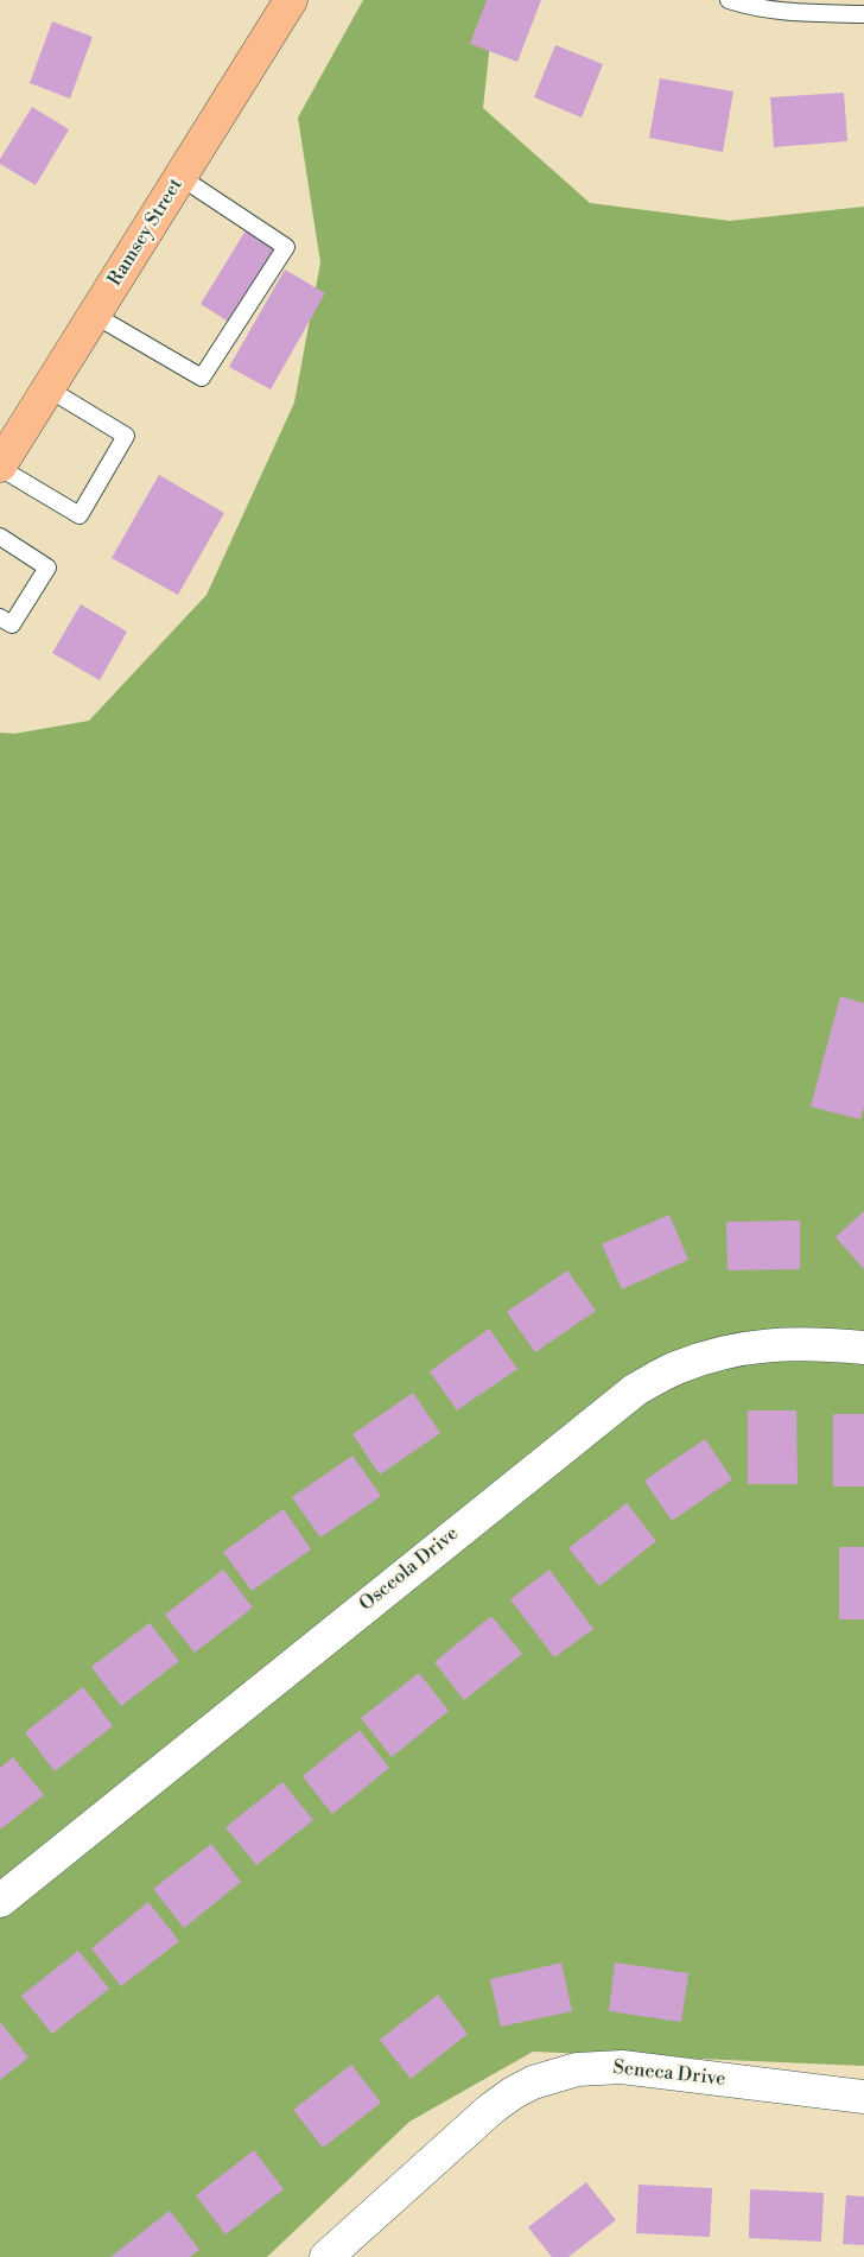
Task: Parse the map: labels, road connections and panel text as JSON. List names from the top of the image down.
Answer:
{
  "streets": {
    "main road": ["Ramsey Street"],
    "street": ["Osceola Drive", "Seneca Drive"]
  }
}
